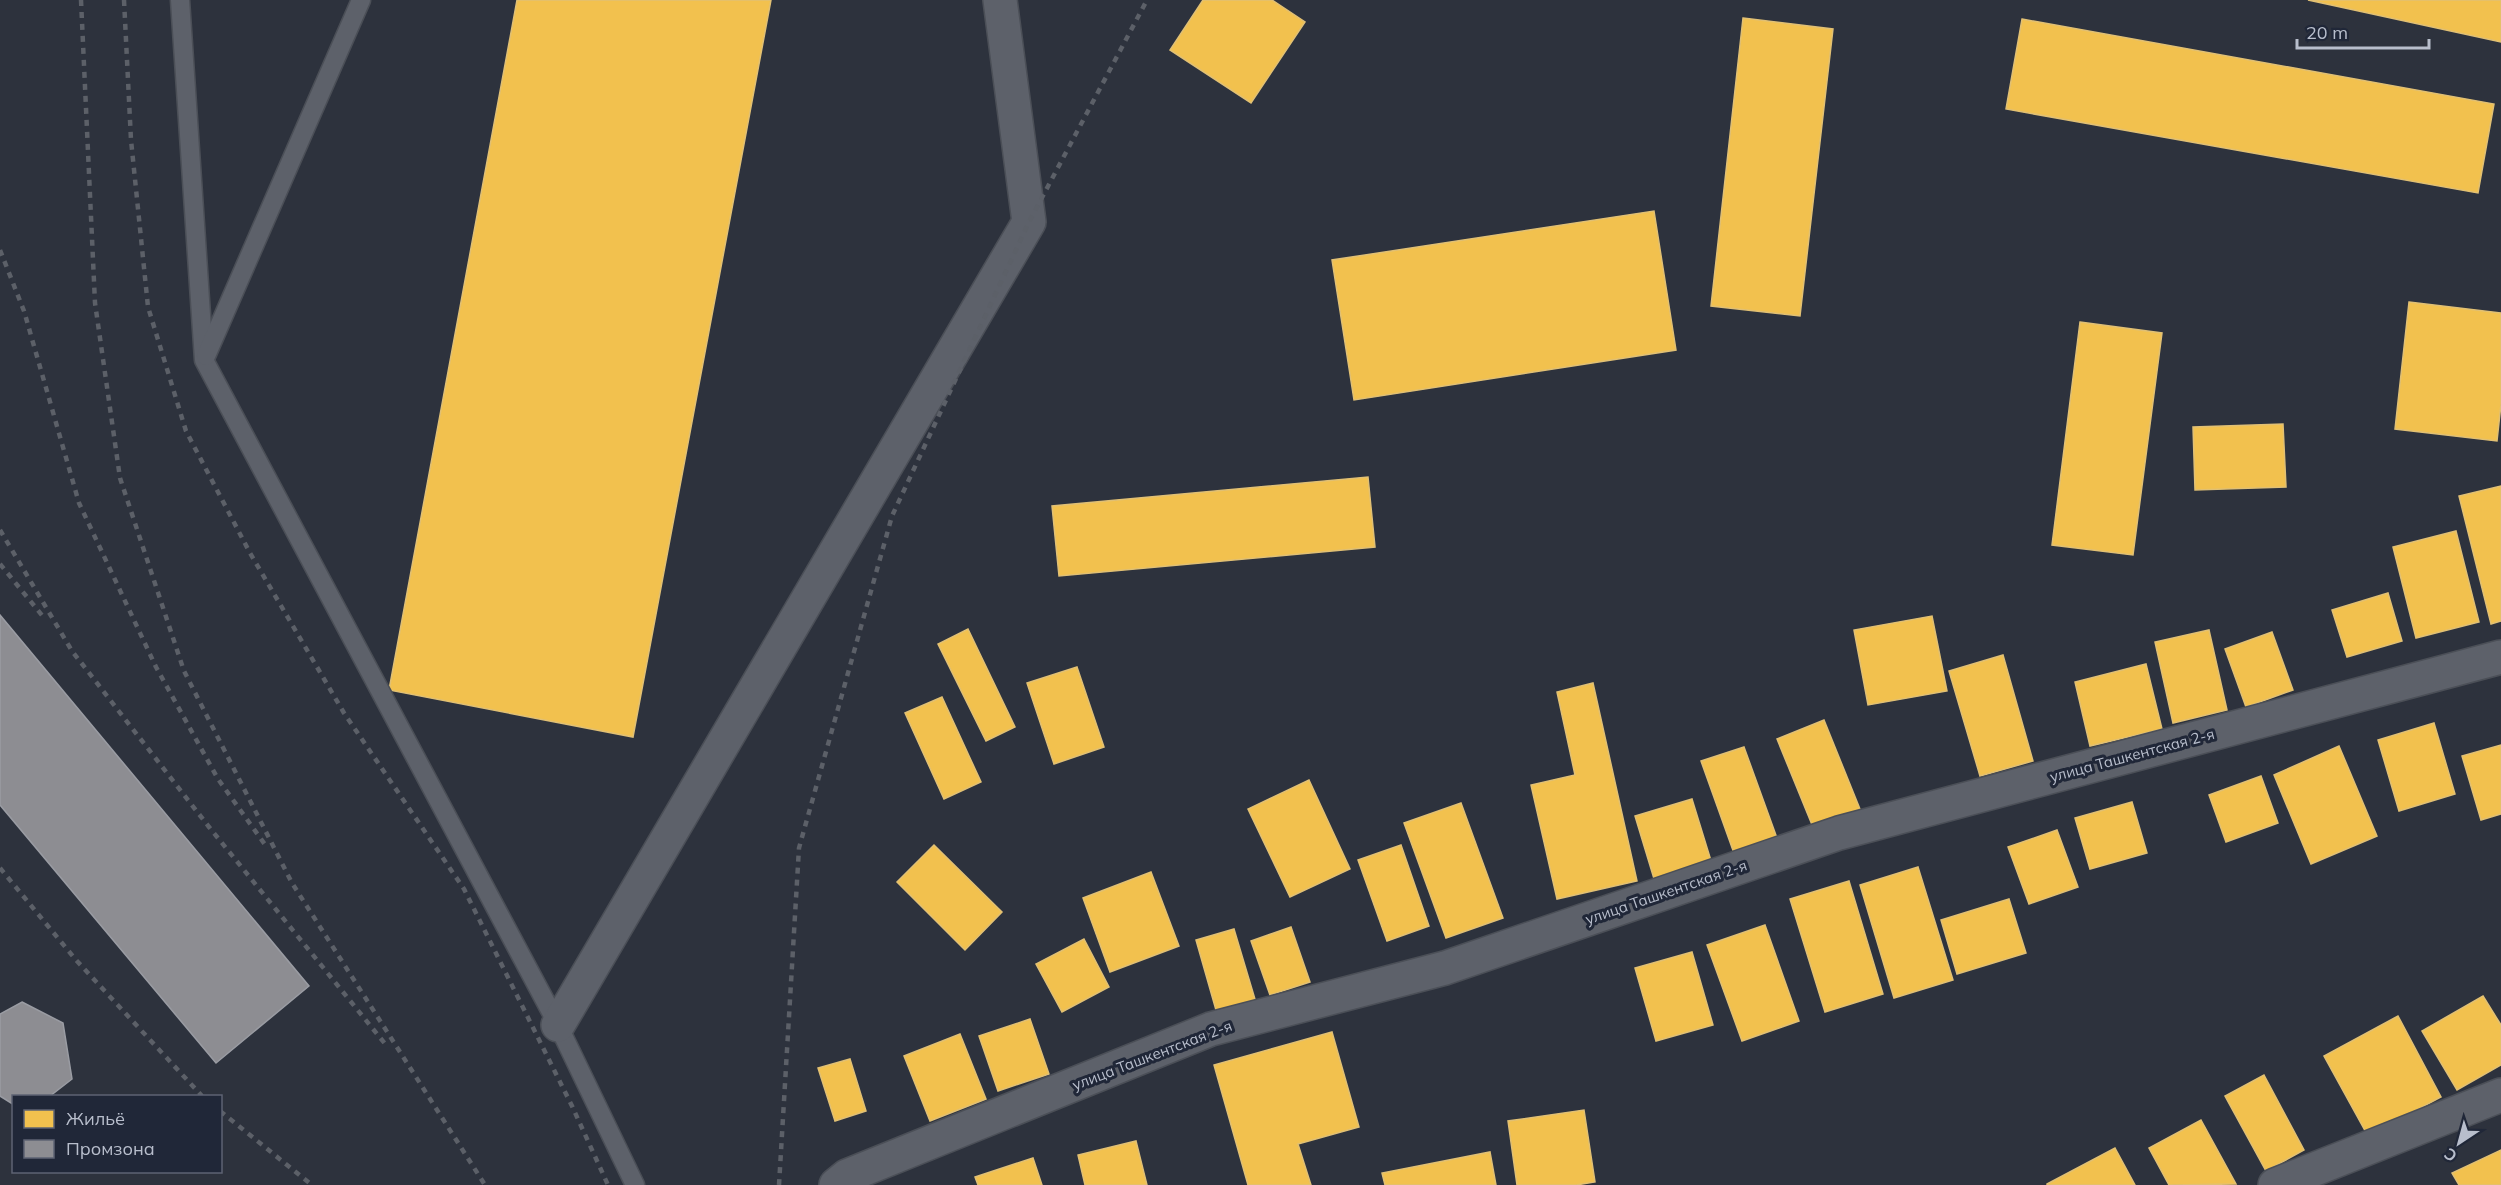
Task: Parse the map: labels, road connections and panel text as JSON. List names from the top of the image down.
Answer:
{
  "streets": {
    "street": ["улица Ташкентская 2-я"]
  },
  "legend": ["Жильё", "Промзона"],
  "scale_bar": "20 m",
  "north": "bottom left"
}
